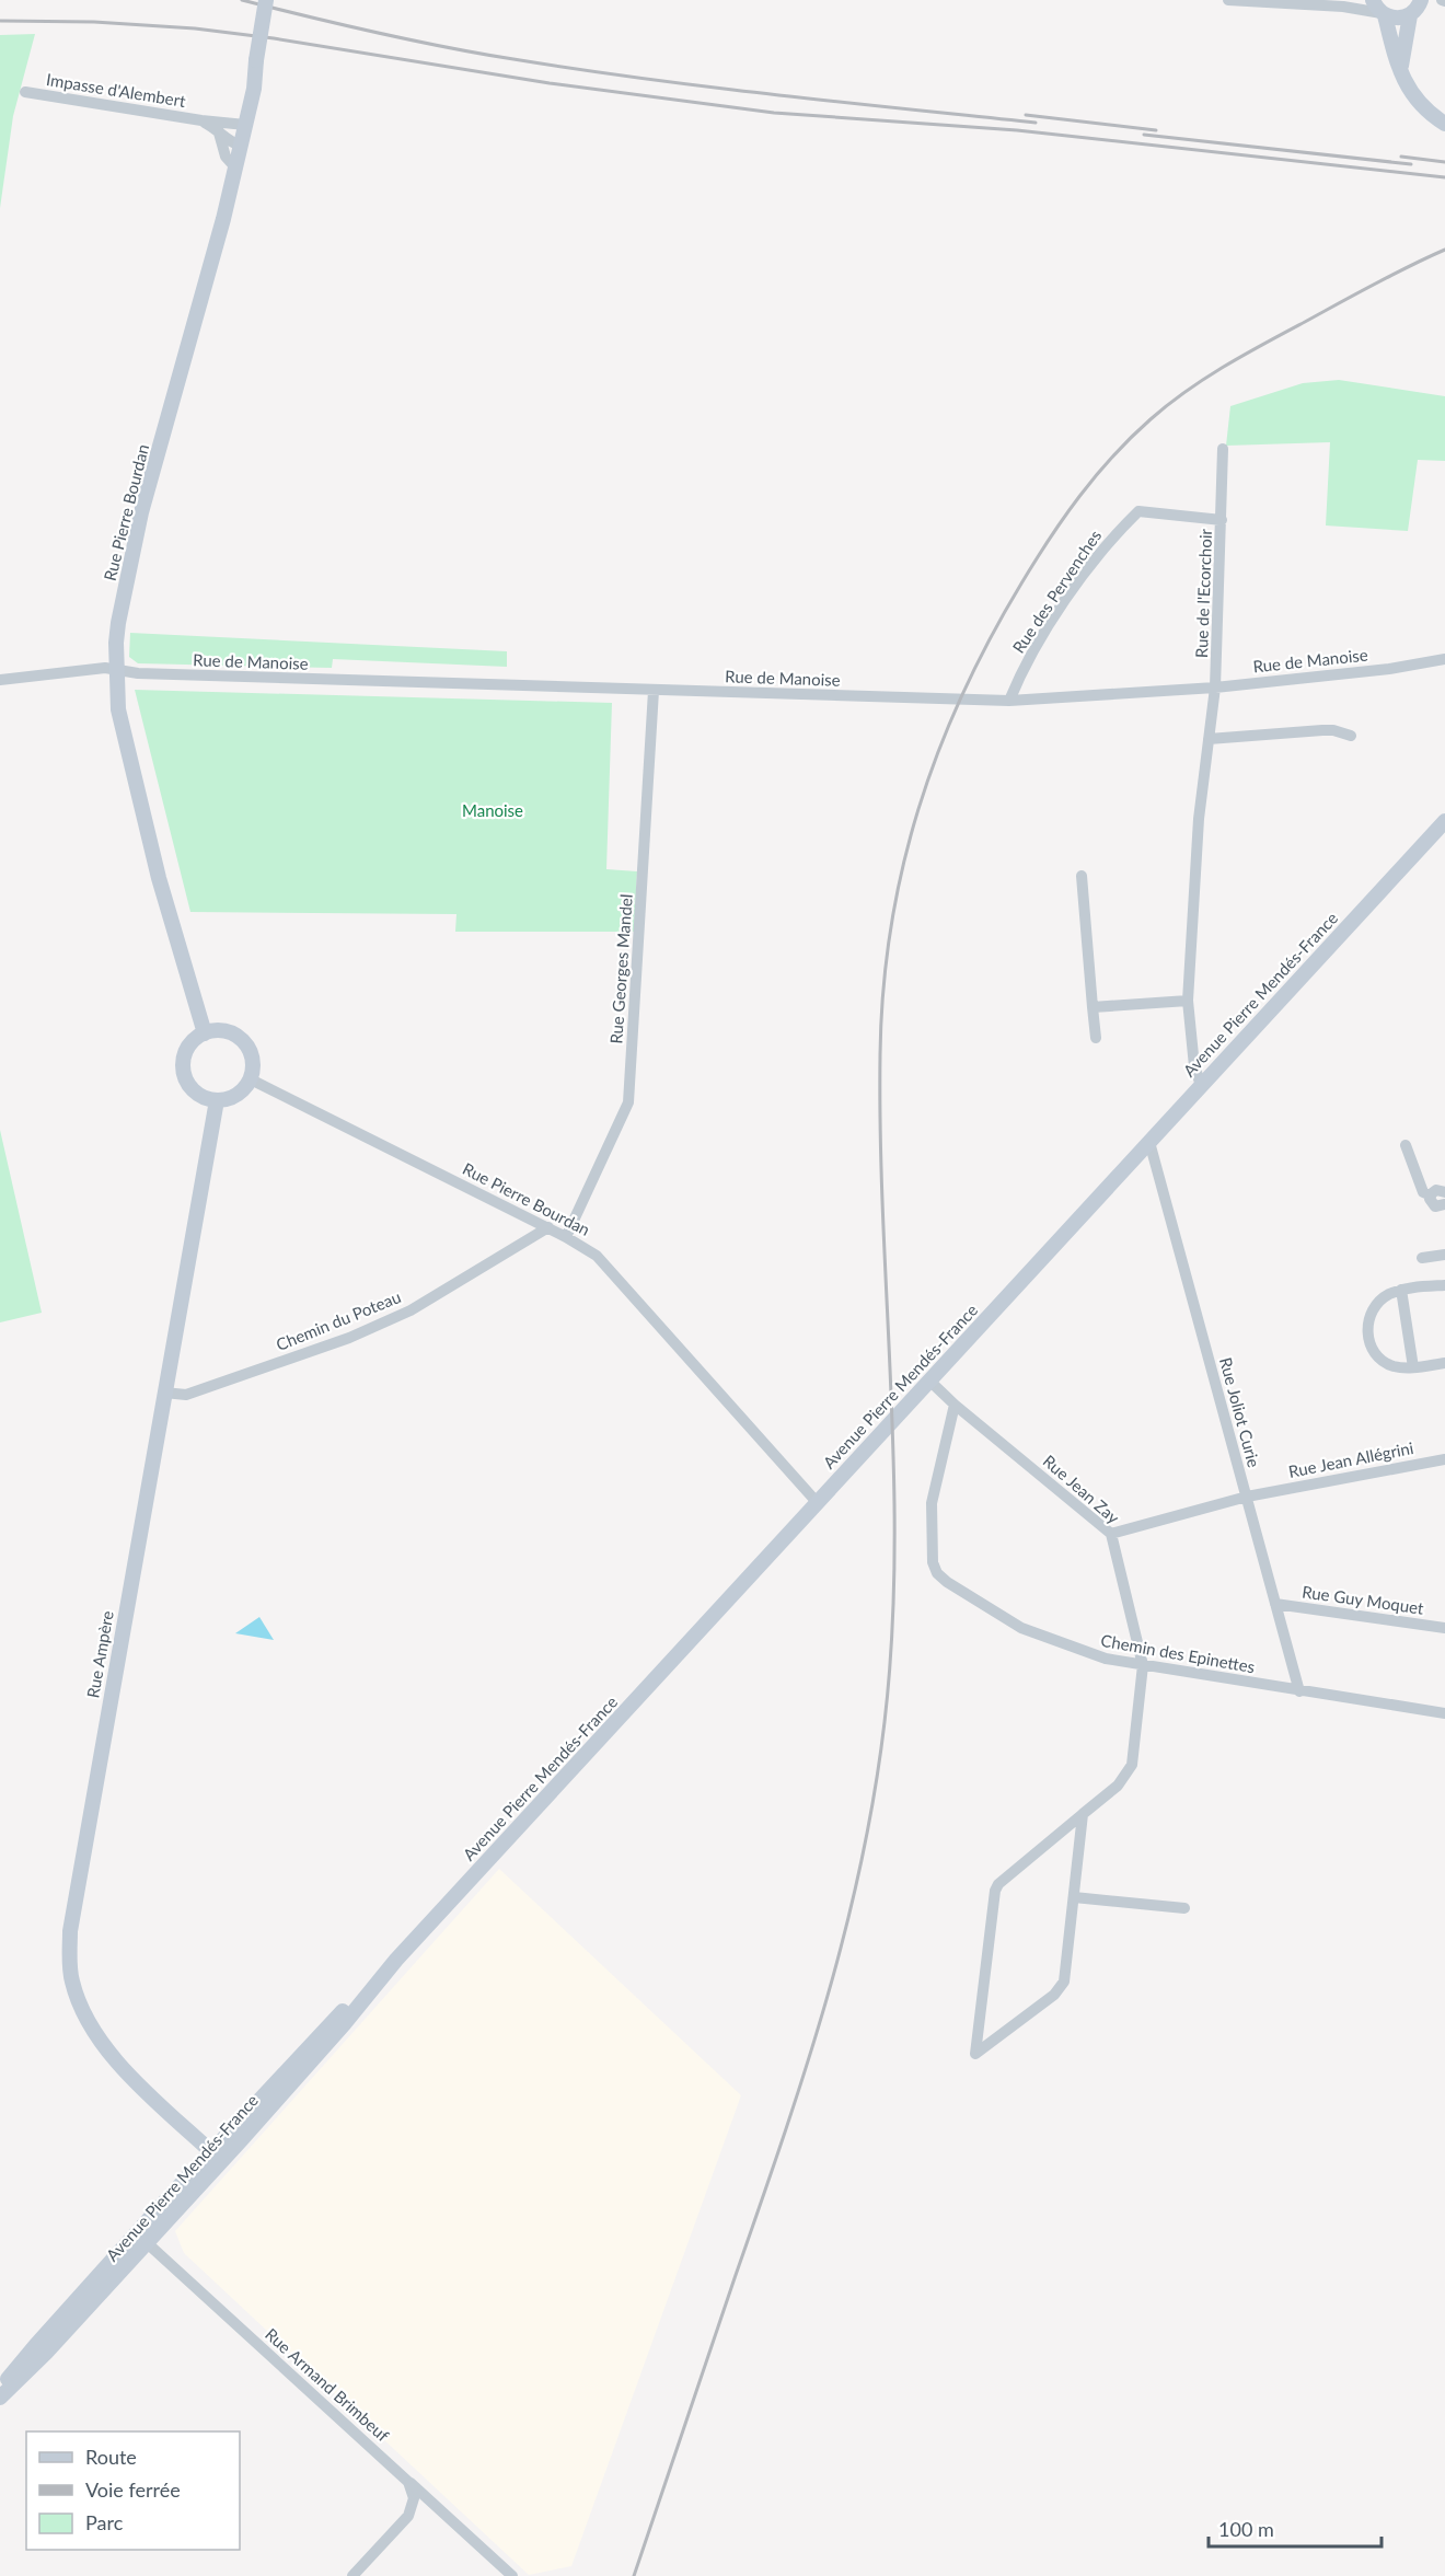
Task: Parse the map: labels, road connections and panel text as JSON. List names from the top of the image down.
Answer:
{
  "streets": {
    "main road": ["Rue Pierre Bourdan", "Avenue Pierre Mendés-France", "Rue Ampère"],
    "street": [
      "Impasse d'Alembert",
      "Rue des Pervenches",
      "Rue de l'Ecorchoir",
      "Rue de Manoise",
      "Rue Georges Mandel",
      "Chemin du Poteau",
      "Rue Joliot Curie",
      "Rue Jean Allégrini",
      "Rue Jean Zay",
      "Rue Guy Moquet",
      "Chemin des Epinettes",
      "Rue Armand Brimbeuf"
    ]
  },
  "crossings": [
    ["Impasse d'Alembert", "Rue Pierre Bourdan"],
    ["Rue Pierre Bourdan", "Rue de Manoise"],
    ["Rue Pierre Bourdan", "Rue Georges Mandel"],
    ["Rue Pierre Bourdan", "Avenue Pierre Mendés-France"],
    ["Rue Pierre Bourdan", "Chemin du Poteau"],
    ["Rue Pierre Bourdan", "Rue Ampère"],
    ["Rue des Pervenches", "Rue de l'Ecorchoir"],
    ["Rue des Pervenches", "Rue de Manoise"],
    ["Rue de l'Ecorchoir", "Rue de Manoise"],
    ["Rue de l'Ecorchoir", "Avenue Pierre Mendés-France"],
    ["Rue de Manoise", "Rue Georges Mandel"],
    ["Avenue Pierre Mendés-France", "Rue Joliot Curie"],
    ["Avenue Pierre Mendés-France", "Rue Jean Zay"],
    ["Avenue Pierre Mendés-France", "Rue Ampère"],
    ["Avenue Pierre Mendés-France", "Rue Armand Brimbeuf"],
    ["Chemin du Poteau", "Rue Ampère"],
    ["Rue Joliot Curie", "Rue Jean Allégrini"],
    ["Rue Joliot Curie", "Rue Guy Moquet"],
    ["Rue Joliot Curie", "Chemin des Epinettes"],
    ["Rue Jean Allégrini", "Rue Jean Zay"],
    ["Rue Jean Zay", "Chemin des Epinettes"]
  ],
  "parks": ["Manoise"],
  "legend": ["Route", "Voie ferrée", "Parc"],
  "scale_bar": "100 m"
}
